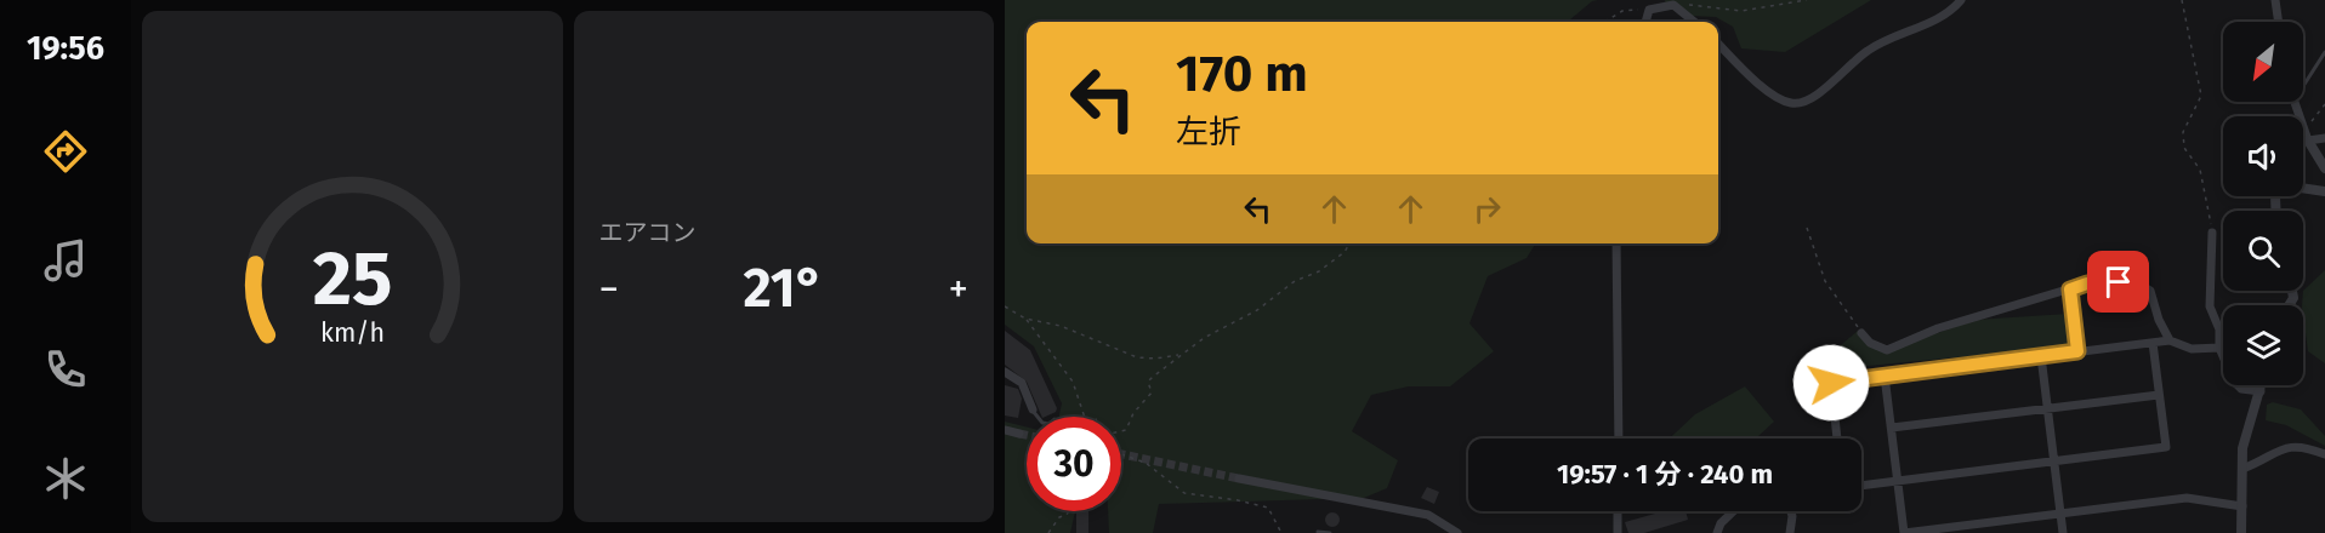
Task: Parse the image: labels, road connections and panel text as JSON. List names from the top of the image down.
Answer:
{
  "north": "bottom left",
  "page": {
    "tabs": "19:56",
    "tile": "エアコン",
    "turn": ["170 m", "左折"],
    "heat": ["−", "21°", "+"],
    "limit": "30",
    "trip": "19:57 · 1 分 · 240 m",
    "gauge": ["25", "km/h"]
  }
}
